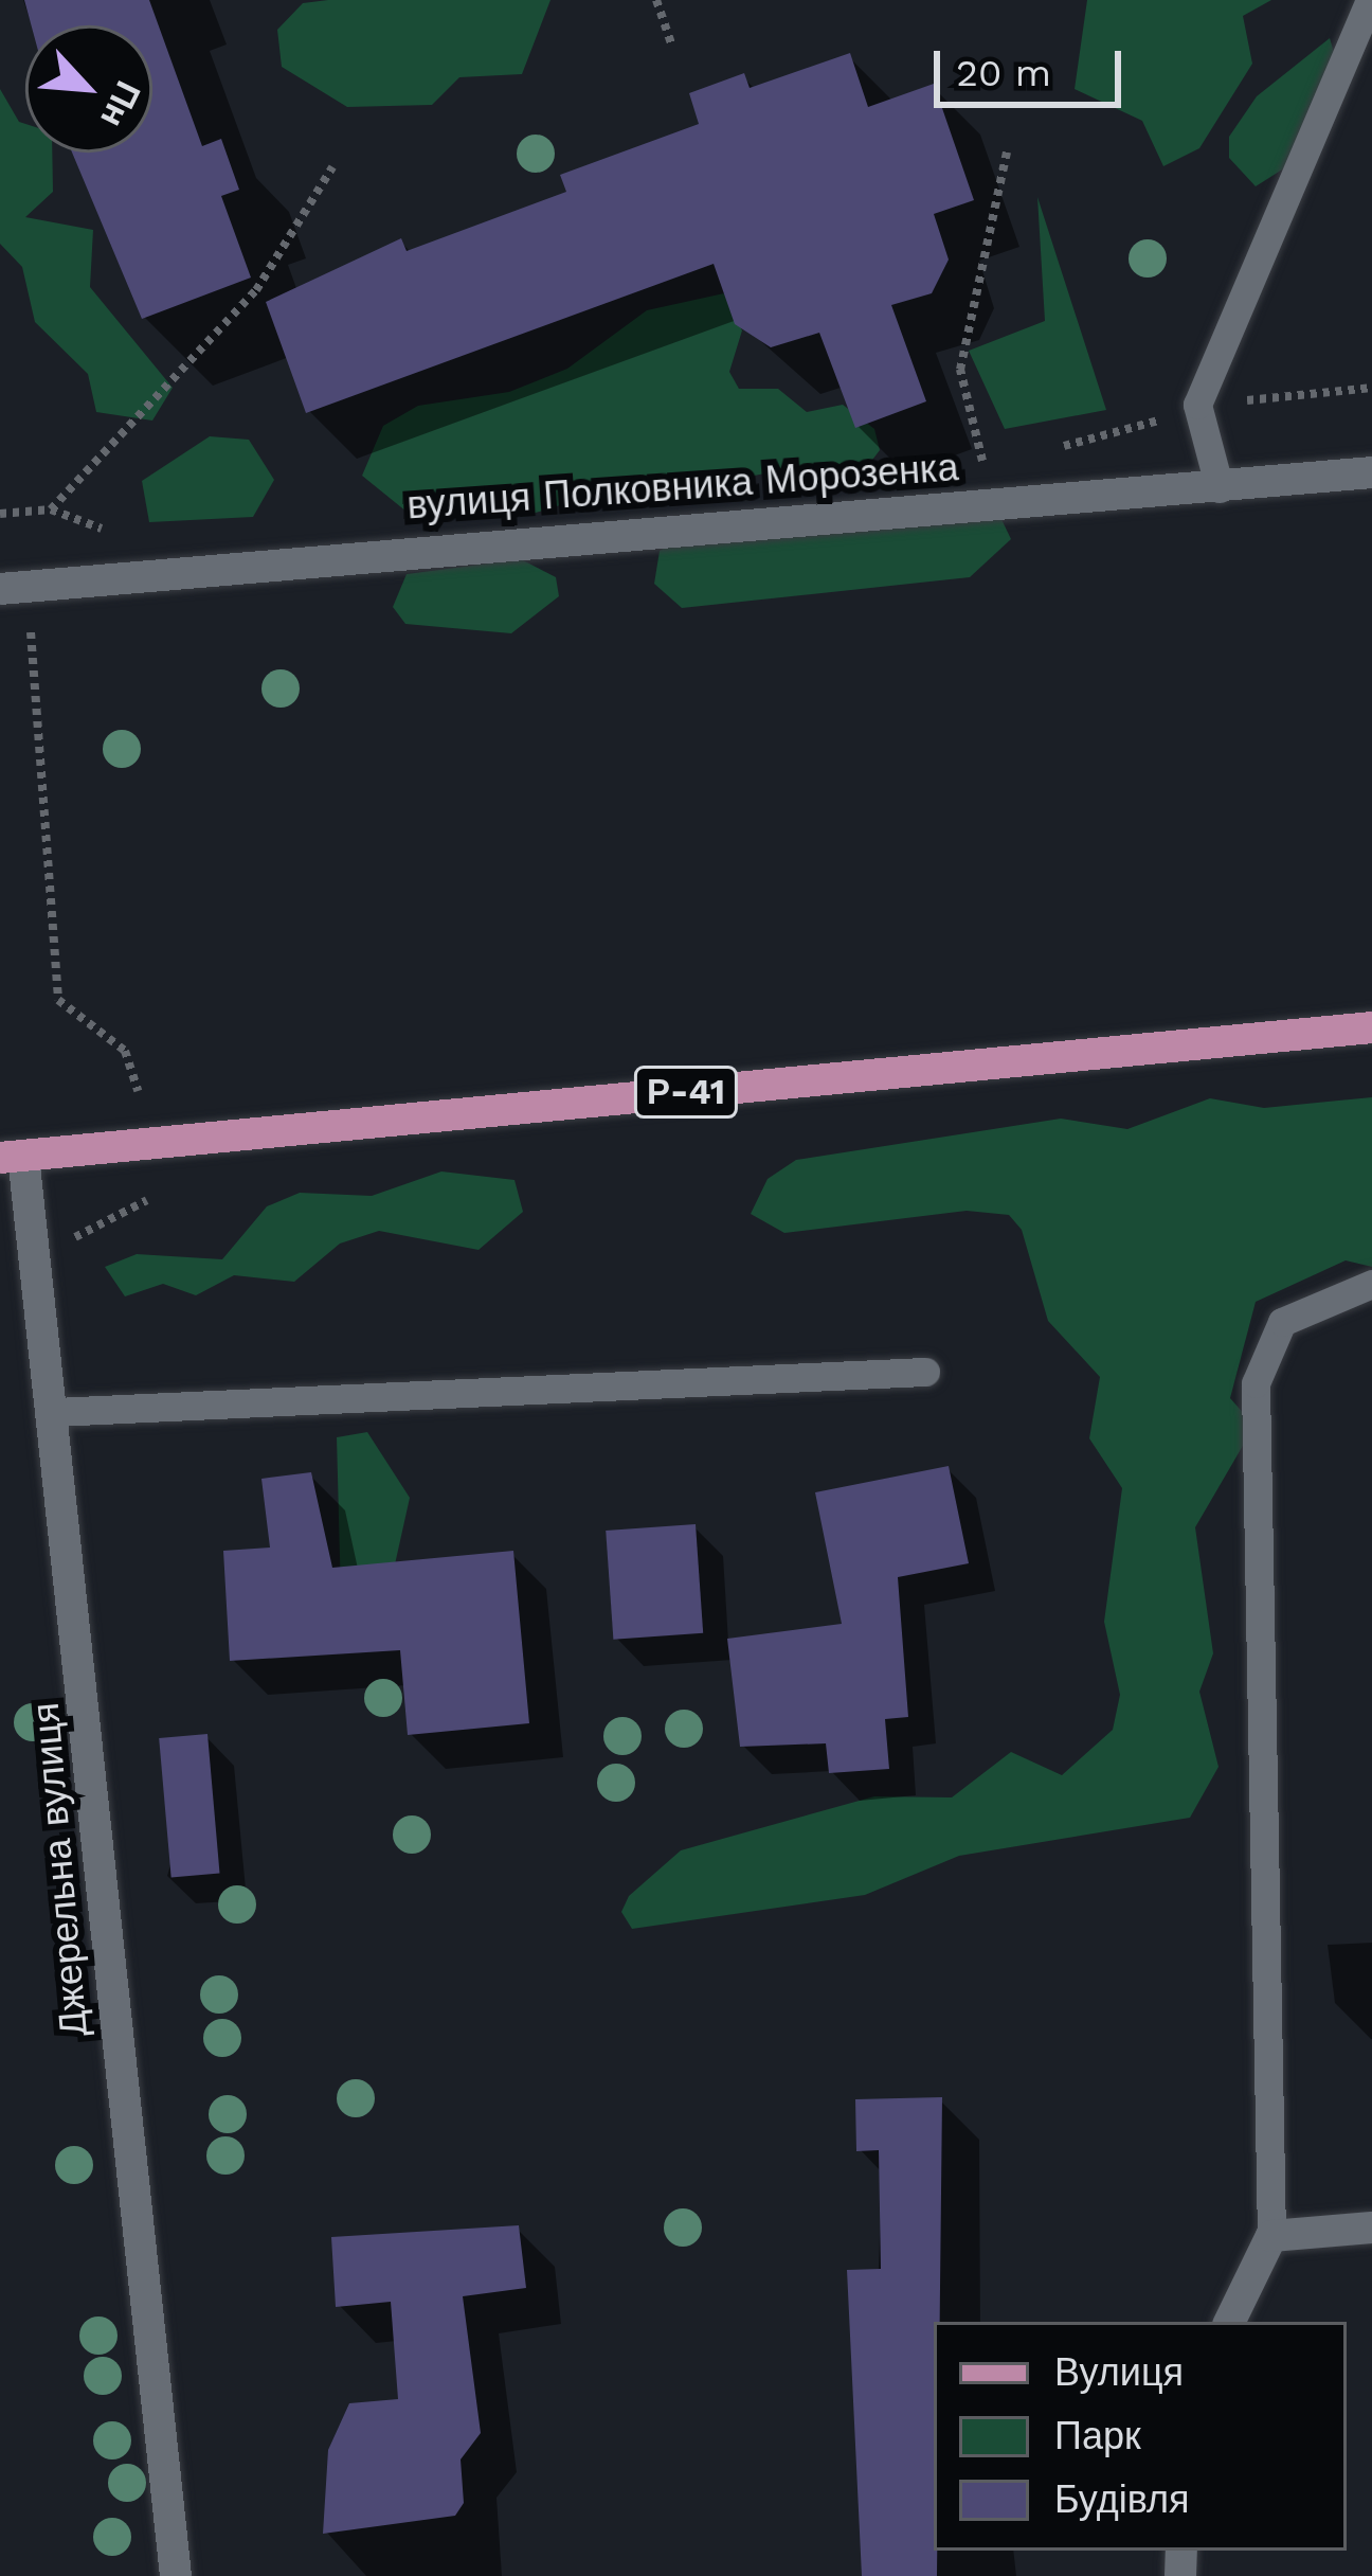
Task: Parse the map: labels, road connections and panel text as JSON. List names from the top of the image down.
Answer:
{
  "streets": {
    "main road": ["Р-41"],
    "street": ["вулиця Полковника Морозенка", "Джерельна вулиця"]
  },
  "crossings": [
    ["Р-41", "Джерельна вулиця"]
  ],
  "legend": ["Вулиця", "Парк", "Будівля"],
  "scale_bar": "20 m",
  "north": "bottom right"
}
